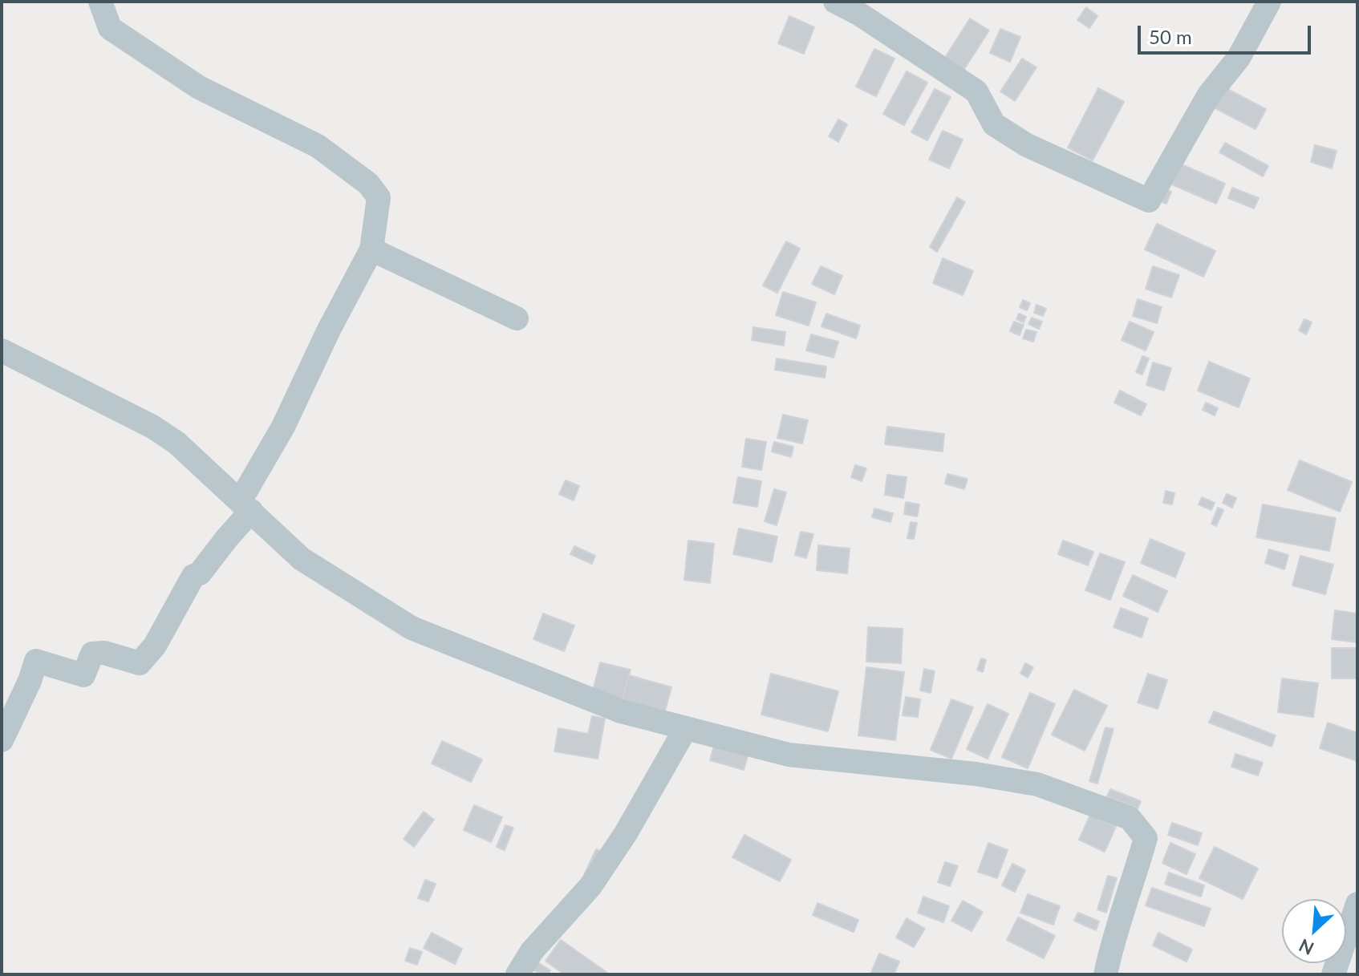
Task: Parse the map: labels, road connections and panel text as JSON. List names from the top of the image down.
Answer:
{
  "scale_bar": "50 m",
  "north": "bottom left"
}
